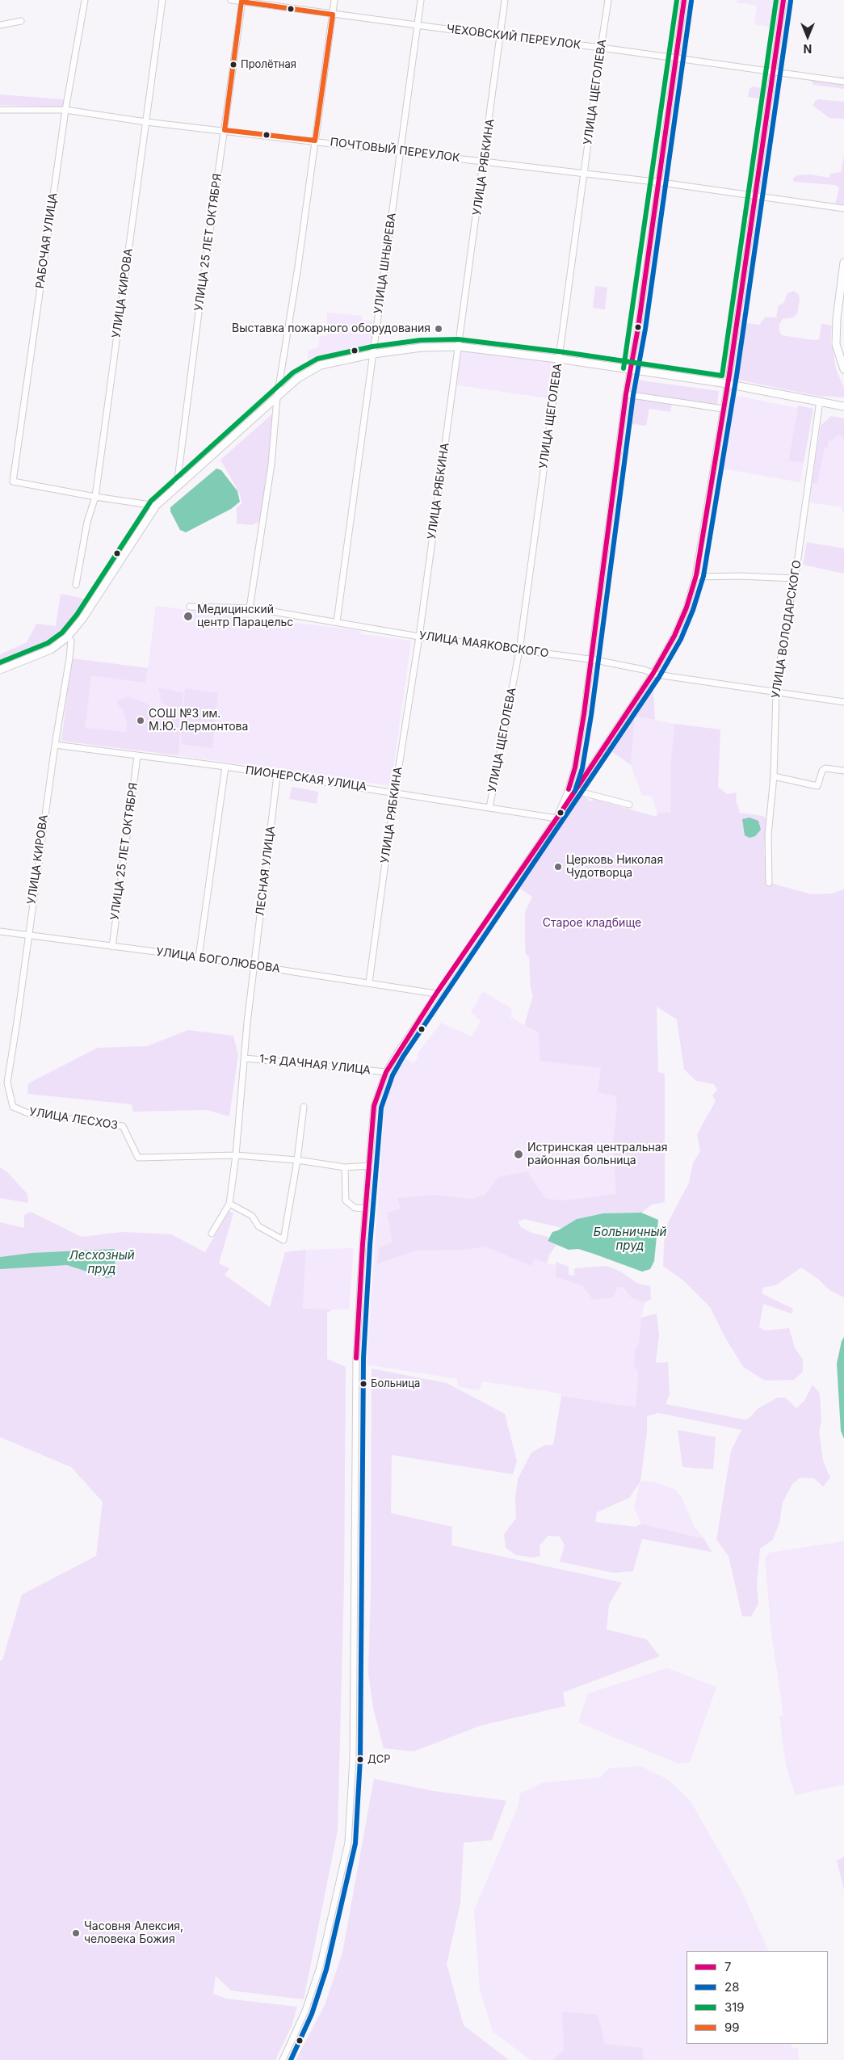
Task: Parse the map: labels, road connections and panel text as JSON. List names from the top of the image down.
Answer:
{
  "streets": {
    "street": [
      "ЧЕХОВСКИЙ ПЕРЕУЛОК",
      "УЛИЦА ЩЕГОЛЕВА",
      "ПОЧТОВЫЙ ПЕРЕУЛОК",
      "УЛИЦА РЯБКИНА",
      "РАБОЧАЯ УЛИЦА",
      "УЛИЦА 25 ЛЕТ ОКТЯБРЯ",
      "УЛИЦА ШНЫРЕВА",
      "УЛИЦА КИРОВА",
      "УЛИЦА ВОЛОДАРСКОГО",
      "УЛИЦА МАЯКОВСКОГО",
      "ПИОНЕРСКАЯ УЛИЦА",
      "ЛЕСНАЯ УЛИЦА",
      "УЛИЦА БОГОЛЮБОВА",
      "1-Я ДАЧНАЯ УЛИЦА",
      "УЛИЦА ЛЕСХОЗ"
    ]
  },
  "crossings": [
    ["ЧЕХОВСКИЙ ПЕРЕУЛОК", "УЛИЦА ЩЕГОЛЕВА"],
    ["ЧЕХОВСКИЙ ПЕРЕУЛОК", "УЛИЦА РЯБКИНА"],
    ["ЧЕХОВСКИЙ ПЕРЕУЛОК", "УЛИЦА 25 ЛЕТ ОКТЯБРЯ"],
    ["ЧЕХОВСКИЙ ПЕРЕУЛОК", "УЛИЦА ШНЫРЕВА"],
    ["УЛИЦА ЩЕГОЛЕВА", "ПОЧТОВЫЙ ПЕРЕУЛОК"],
    ["УЛИЦА ЩЕГОЛЕВА", "УЛИЦА МАЯКОВСКОГО"],
    ["УЛИЦА ЩЕГОЛЕВА", "ПИОНЕРСКАЯ УЛИЦА"],
    ["ПОЧТОВЫЙ ПЕРЕУЛОК", "УЛИЦА РЯБКИНА"],
    ["ПОЧТОВЫЙ ПЕРЕУЛОК", "РАБОЧАЯ УЛИЦА"],
    ["ПОЧТОВЫЙ ПЕРЕУЛОК", "УЛИЦА 25 ЛЕТ ОКТЯБРЯ"],
    ["ПОЧТОВЫЙ ПЕРЕУЛОК", "УЛИЦА ШНЫРЕВА"],
    ["ПОЧТОВЫЙ ПЕРЕУЛОК", "УЛИЦА КИРОВА"],
    ["УЛИЦА РЯБКИНА", "УЛИЦА МАЯКОВСКОГО"],
    ["УЛИЦА РЯБКИНА", "ПИОНЕРСКАЯ УЛИЦА"],
    ["УЛИЦА РЯБКИНА", "УЛИЦА БОГОЛЮБОВА"],
    ["РАБОЧАЯ УЛИЦА", "УЛИЦА КИРОВА"],
    ["УЛИЦА 25 ЛЕТ ОКТЯБРЯ", "ПИОНЕРСКАЯ УЛИЦА"],
    ["УЛИЦА 25 ЛЕТ ОКТЯБРЯ", "УЛИЦА БОГОЛЮБОВА"],
    ["УЛИЦА ШНЫРЕВА", "УЛИЦА МАЯКОВСКОГО"],
    ["УЛИЦА КИРОВА", "ПИОНЕРСКАЯ УЛИЦА"],
    ["УЛИЦА КИРОВА", "УЛИЦА БОГОЛЮБОВА"],
    ["УЛИЦА КИРОВА", "УЛИЦА ЛЕСХОЗ"],
    ["УЛИЦА ВОЛОДАРСКОГО", "УЛИЦА МАЯКОВСКОГО"],
    ["ПИОНЕРСКАЯ УЛИЦА", "ЛЕСНАЯ УЛИЦА"],
    ["ЛЕСНАЯ УЛИЦА", "УЛИЦА БОГОЛЮБОВА"],
    ["ЛЕСНАЯ УЛИЦА", "1-Я ДАЧНАЯ УЛИЦА"],
    ["ЛЕСНАЯ УЛИЦА", "УЛИЦА ЛЕСХОЗ"]
  ],
  "water": ["Больничный пруд", "Лесхозный пруд"],
  "parks": ["Старое кладбище"],
  "places": [
    "Пролётная",
    "Выставка пожарного оборудования",
    "Медицинский центр Парацельс",
    "СОШ №3 им. М.Ю. Лермонтова",
    "Церковь Николая Чудотворца",
    "Истринская центральная районная больница",
    "Больница",
    "ДСР",
    "Часовня Алексия, человека Божия"
  ],
  "lines": [
    "transit line 7",
    "transit line 319",
    "transit line 28",
    "transit line 99"
  ],
  "legend": [
    "7",
    "28",
    "319",
    "99"
  ],
  "north": "bottom"
}
